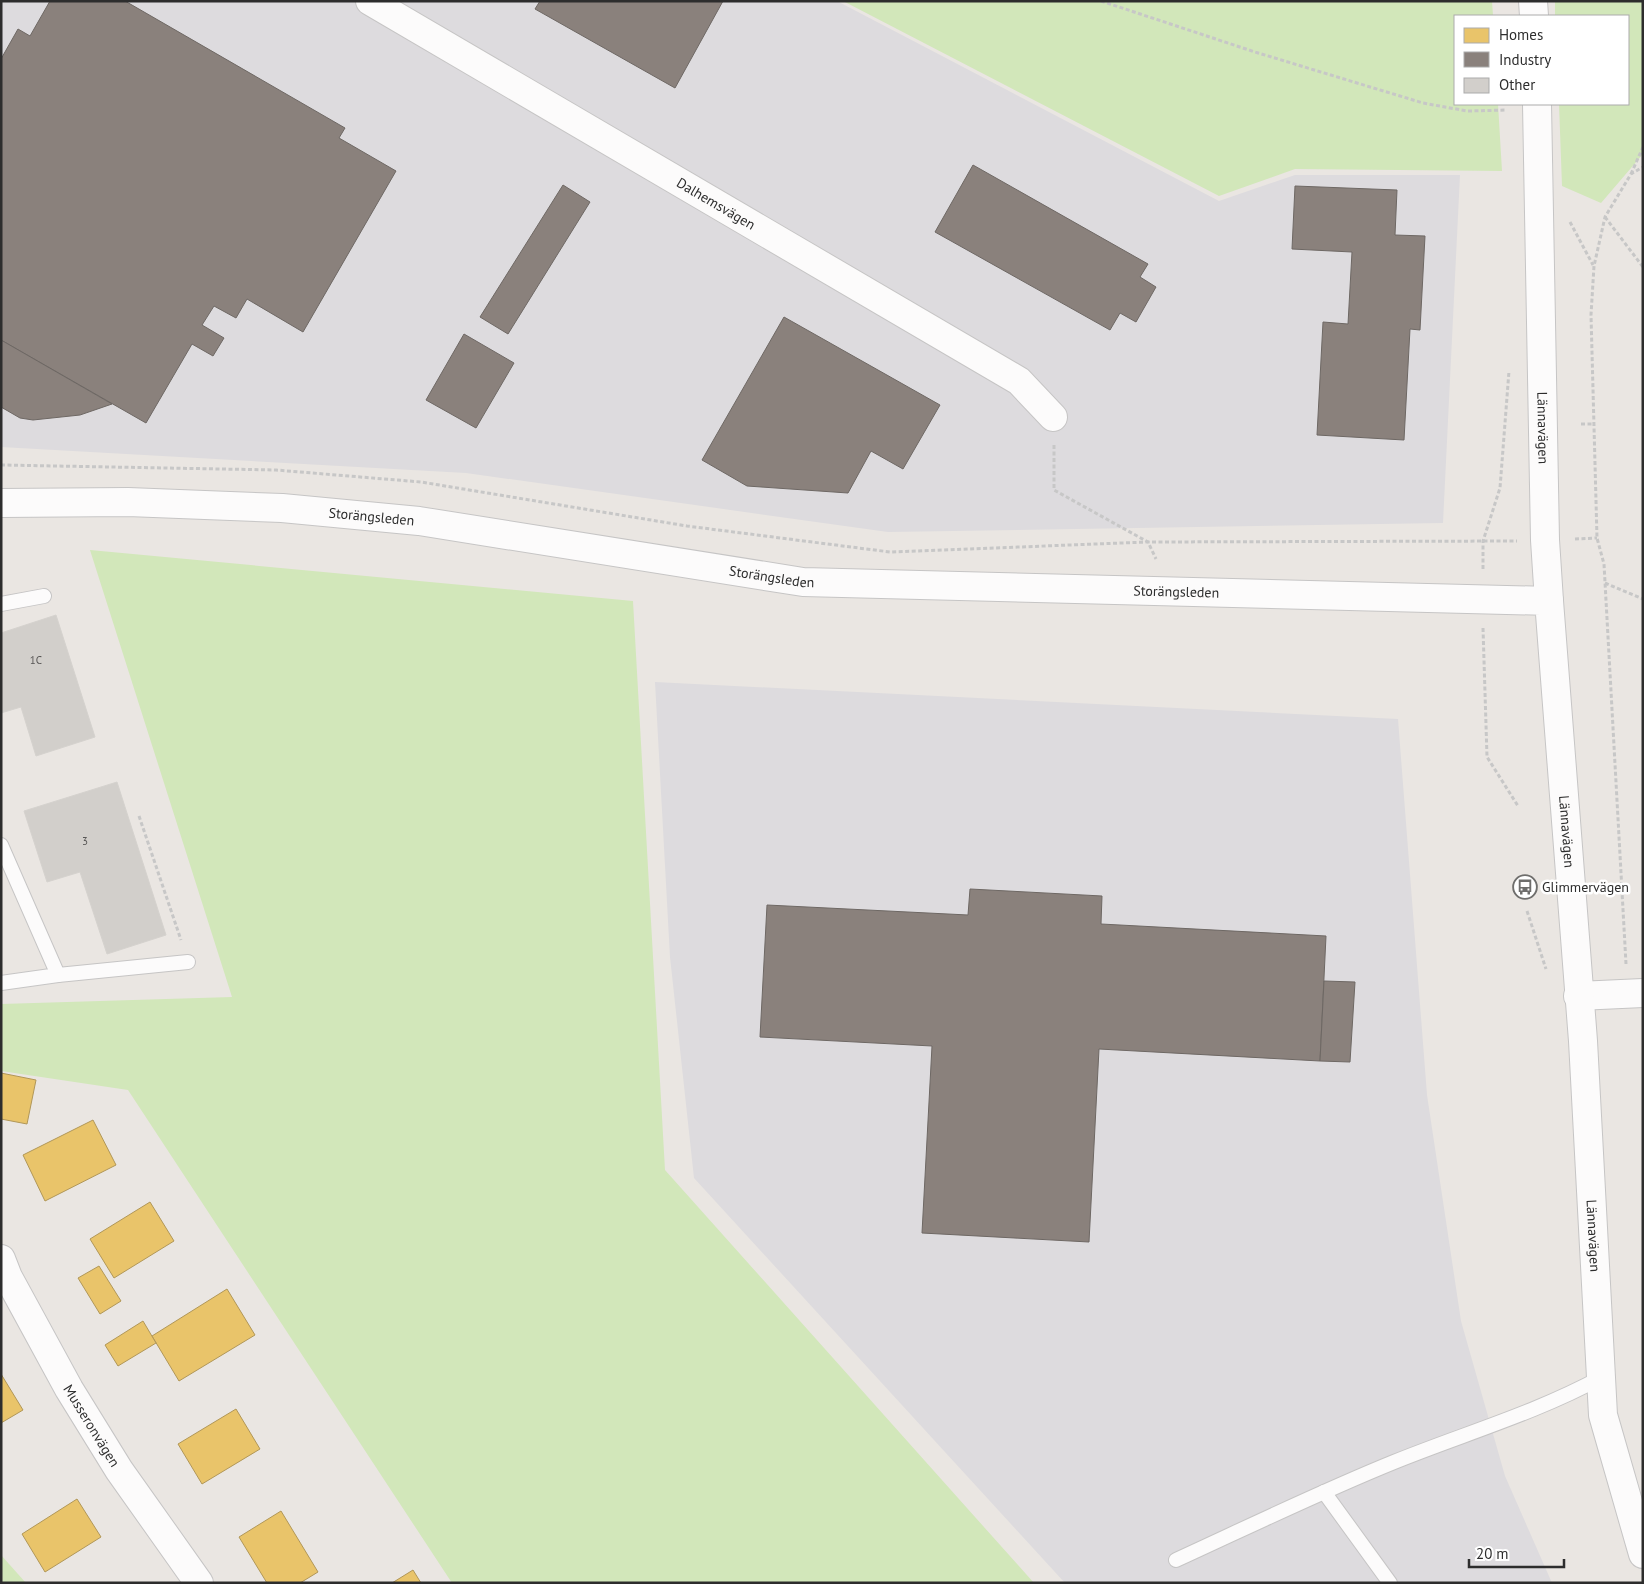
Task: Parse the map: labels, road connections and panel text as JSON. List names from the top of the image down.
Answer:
{
  "streets": {
    "main road": [
      "Dalhemsvägen",
      "Lännavägen",
      "Storängsleden",
      "Musseronvägen"
    ]
  },
  "crossings": [
    ["Lännavägen", "Storängsleden"]
  ],
  "places": {
    "bus stop": ["Glimmervägen"]
  },
  "house_numbers": ["1C", "3"],
  "legend": ["Homes", "Industry", "Other"],
  "scale_bar": "20 m"
}
